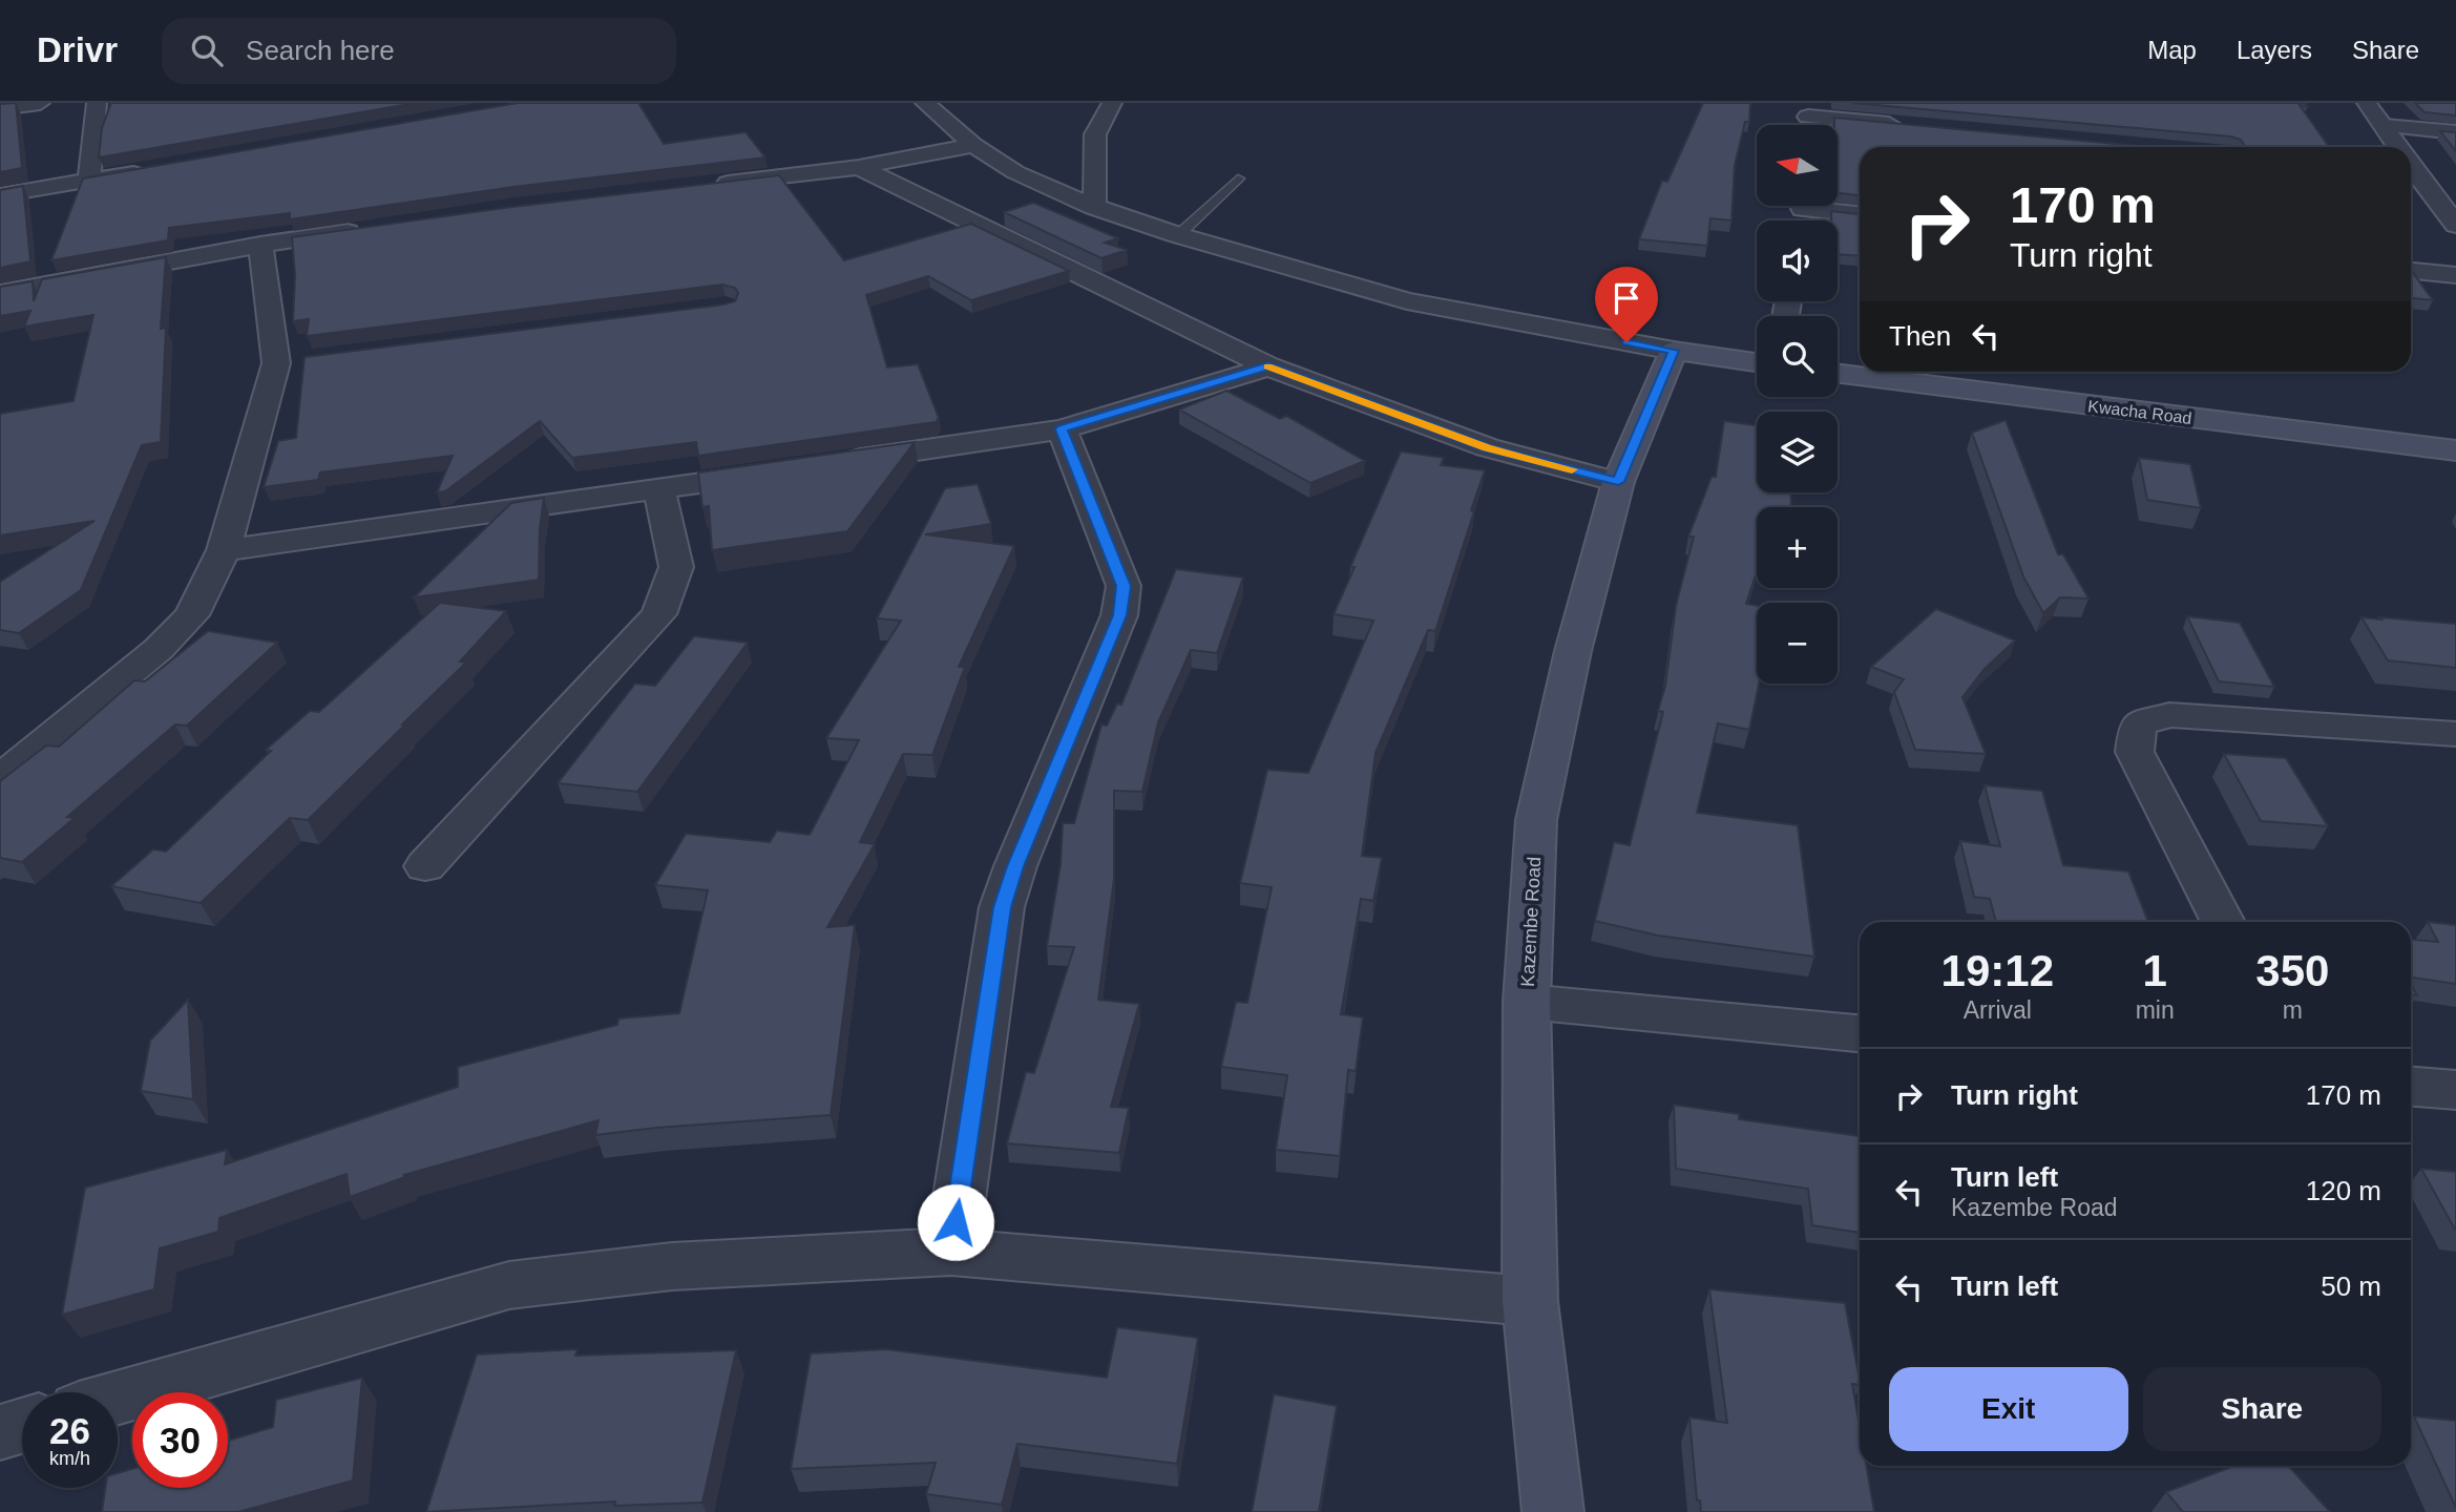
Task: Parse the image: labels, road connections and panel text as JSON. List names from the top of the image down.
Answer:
{
  "streets": {
    "main road": ["Kwacha Road", "Kazembe Road"]
  },
  "north": "left",
  "page": {
    "header": "Drivr",
    "search": "Search here",
    "nav": ["Map", "Layers", "Share"],
    "map_buttons": ["+", "−"],
    "turn": ["170 m", "Turn right"],
    "then": "Then",
    "eta": [
      "19:12",
      "Arrival",
      "1",
      "min",
      "350",
      "m"
    ],
    "list": [
      {
        "name": "Turn right",
        "value": "170 m"
      },
      {
        "name": "Turn left",
        "note": "Kazembe Road",
        "value": "120 m"
      },
      {
        "name": "Turn left",
        "value": "50 m"
      }
    ],
    "buttons": ["Exit", "Share"],
    "speed": "26 km/h",
    "limit": "30"
  }
}
